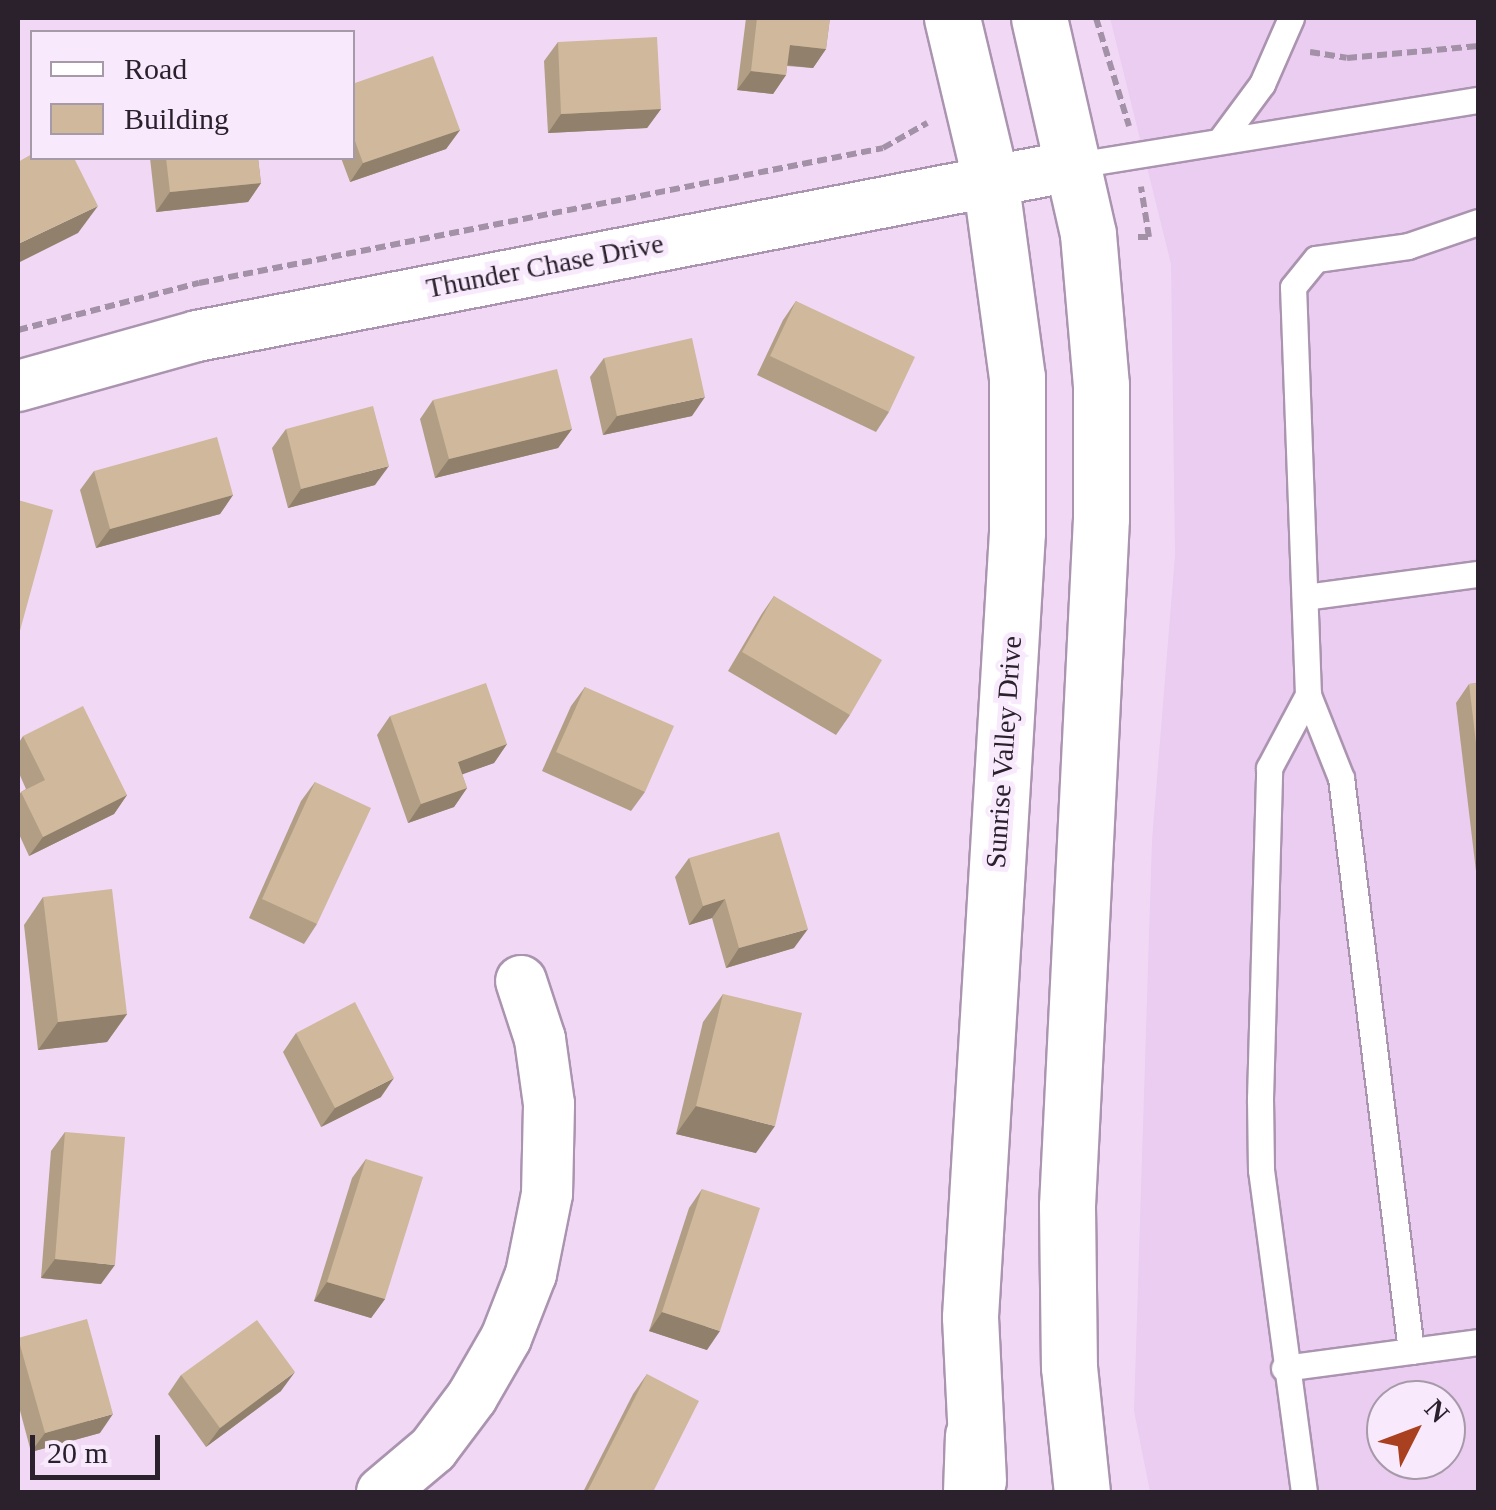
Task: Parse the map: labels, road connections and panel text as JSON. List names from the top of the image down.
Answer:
{
  "streets": {
    "main road": ["Sunrise Valley Drive"],
    "street": ["Thunder Chase Drive"]
  },
  "crossings": [
    ["Thunder Chase Drive", "Sunrise Valley Drive"]
  ],
  "legend": ["Road", "Building"],
  "scale_bar": "20 m",
  "north": "top right"
}
